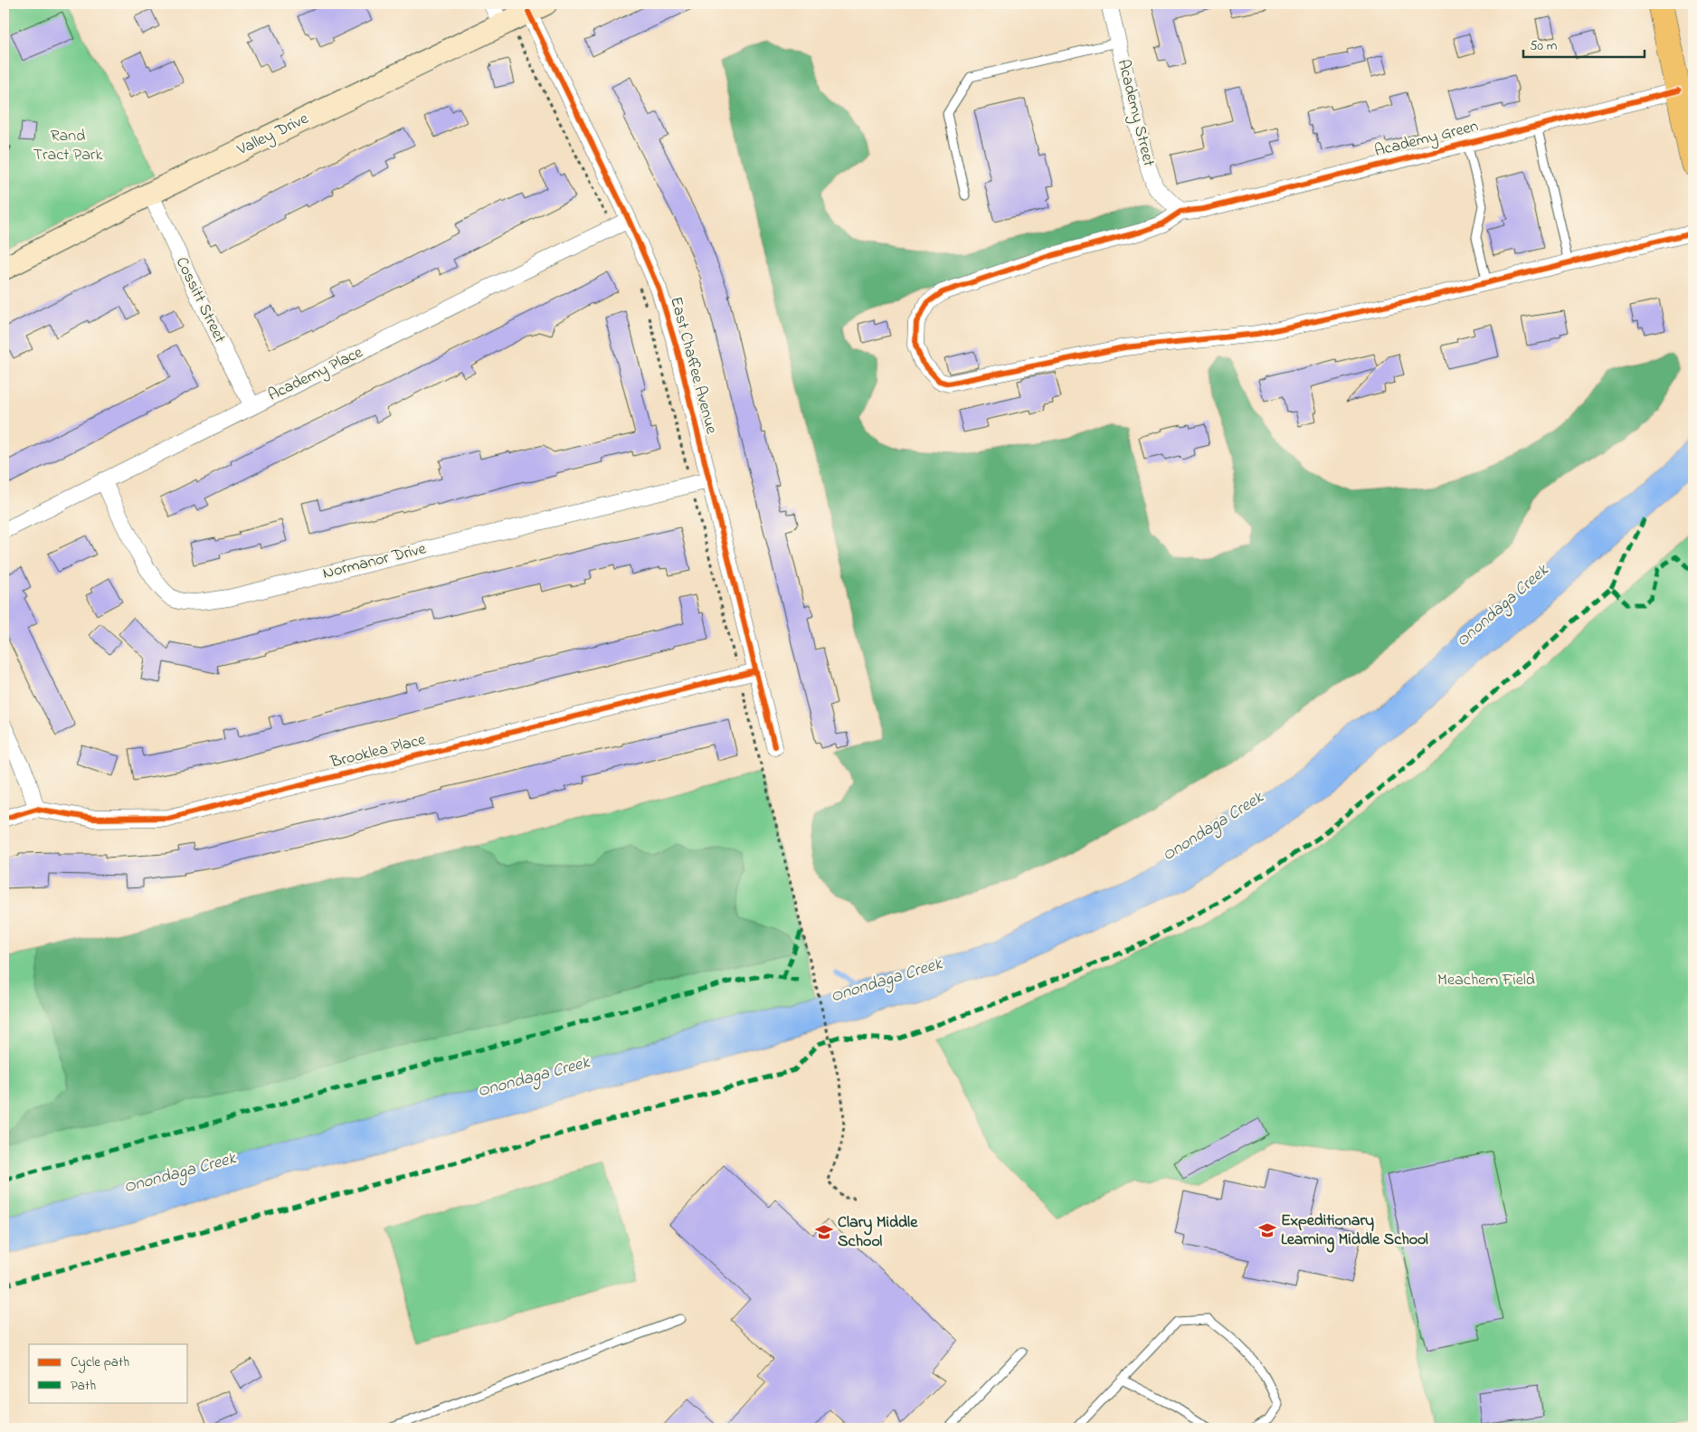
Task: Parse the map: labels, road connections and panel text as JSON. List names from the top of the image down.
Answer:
{
  "streets": {
    "main road": ["Valley Drive"],
    "street": [
      "Academy Street",
      "Academy Green",
      "Cossitt Street",
      "East Chaffee Avenue",
      "Academy Place",
      "Normanor Drive",
      "Brooklea Place"
    ]
  },
  "crossings": [
    ["Academy Street", "Academy Green"],
    ["Valley Drive", "Cossitt Street"],
    ["Valley Drive", "East Chaffee Avenue"],
    ["Cossitt Street", "Academy Place"],
    ["East Chaffee Avenue", "Academy Place"],
    ["East Chaffee Avenue", "Normanor Drive"],
    ["East Chaffee Avenue", "Brooklea Place"],
    ["Academy Place", "Normanor Drive"]
  ],
  "water": ["Onondaga Creek"],
  "parks": ["Rand Tract Park", "Meachem Field"],
  "places": {
    "school or university": ["Expeditionary Learning Middle School", "Clary Middle School"]
  },
  "legend": ["Cycle path", "Path"],
  "scale_bar": "50 m"
}
